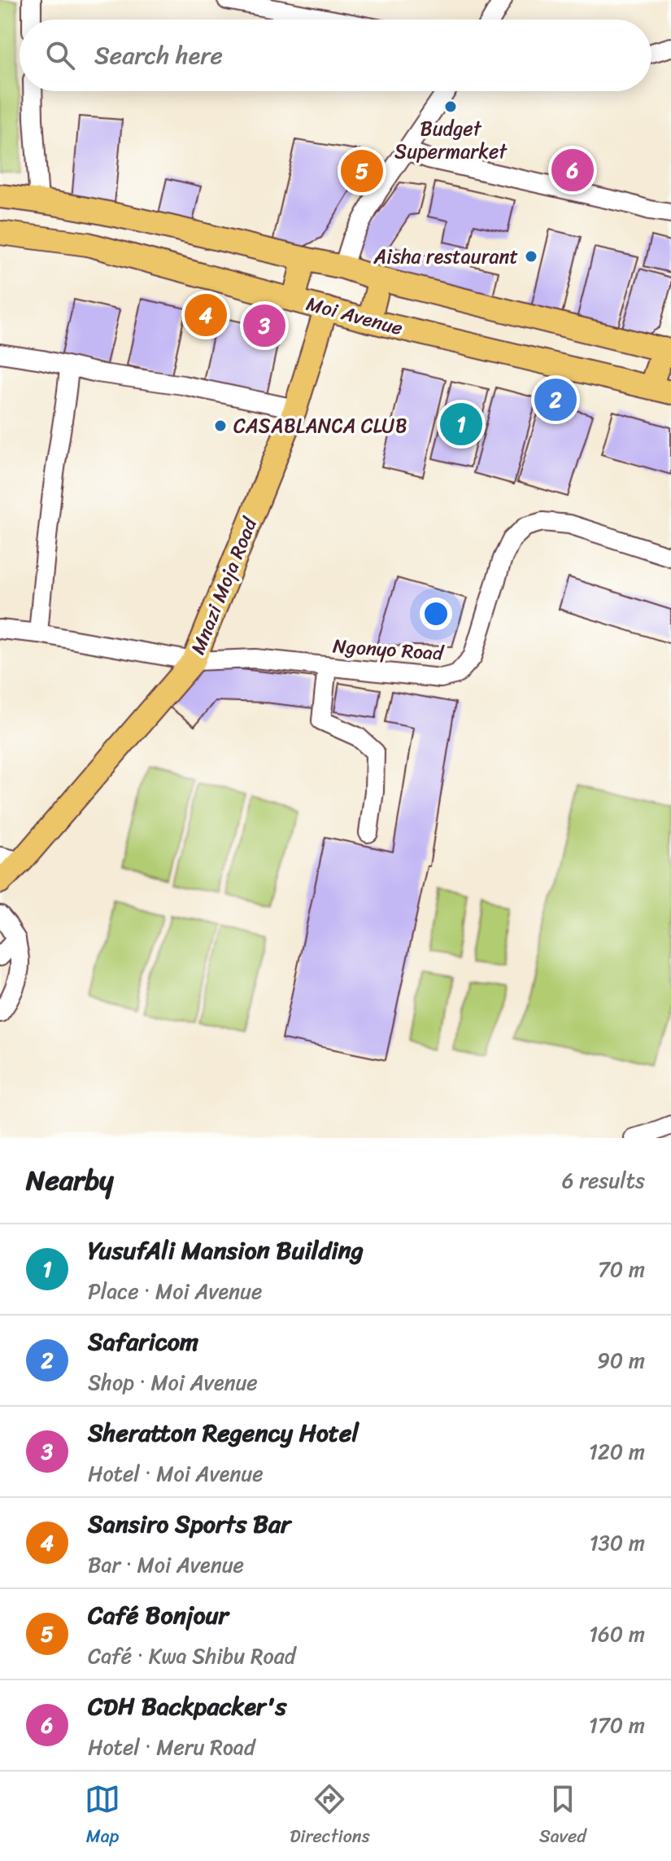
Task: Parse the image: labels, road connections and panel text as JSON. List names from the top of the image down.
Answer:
{
  "streets": {
    "main road": ["Moi Avenue", "Mnazi Moja Road"],
    "street": ["Ngonyo Road"]
  },
  "crossings": [
    ["Moi Avenue", "Mnazi Moja Road"],
    ["Mnazi Moja Road", "Ngonyo Road"]
  ],
  "places": ["Budget Supermarket", "Aisha restaurant", "CASABLANCA CLUB"],
  "page": {
    "search": "Search here",
    "pins": [
      "6",
      "5",
      "4",
      "3",
      "2",
      "1"
    ],
    "heading": ["Nearby", "6 results"],
    "list": [
      {
        "mark": "1",
        "name": "YusufAli Mansion Building",
        "note": "Place · Moi Avenue",
        "value": "70 m"
      },
      {
        "mark": "2",
        "name": "Safaricom",
        "note": "Shop · Moi Avenue",
        "value": "90 m"
      },
      {
        "mark": "3",
        "name": "Sheratton Regency Hotel",
        "note": "Hotel · Moi Avenue",
        "value": "120 m"
      },
      {
        "mark": "4",
        "name": "Sansiro Sports Bar",
        "note": "Bar · Moi Avenue",
        "value": "130 m"
      },
      {
        "mark": "5",
        "name": "Café Bonjour",
        "note": "Café · Kwa Shibu Road",
        "value": "160 m"
      },
      {
        "mark": "6",
        "name": "CDH Backpacker's",
        "note": "Hotel · Meru Road",
        "value": "170 m"
      }
    ],
    "nav": ["Map", "Directions", "Saved"]
  }
}
